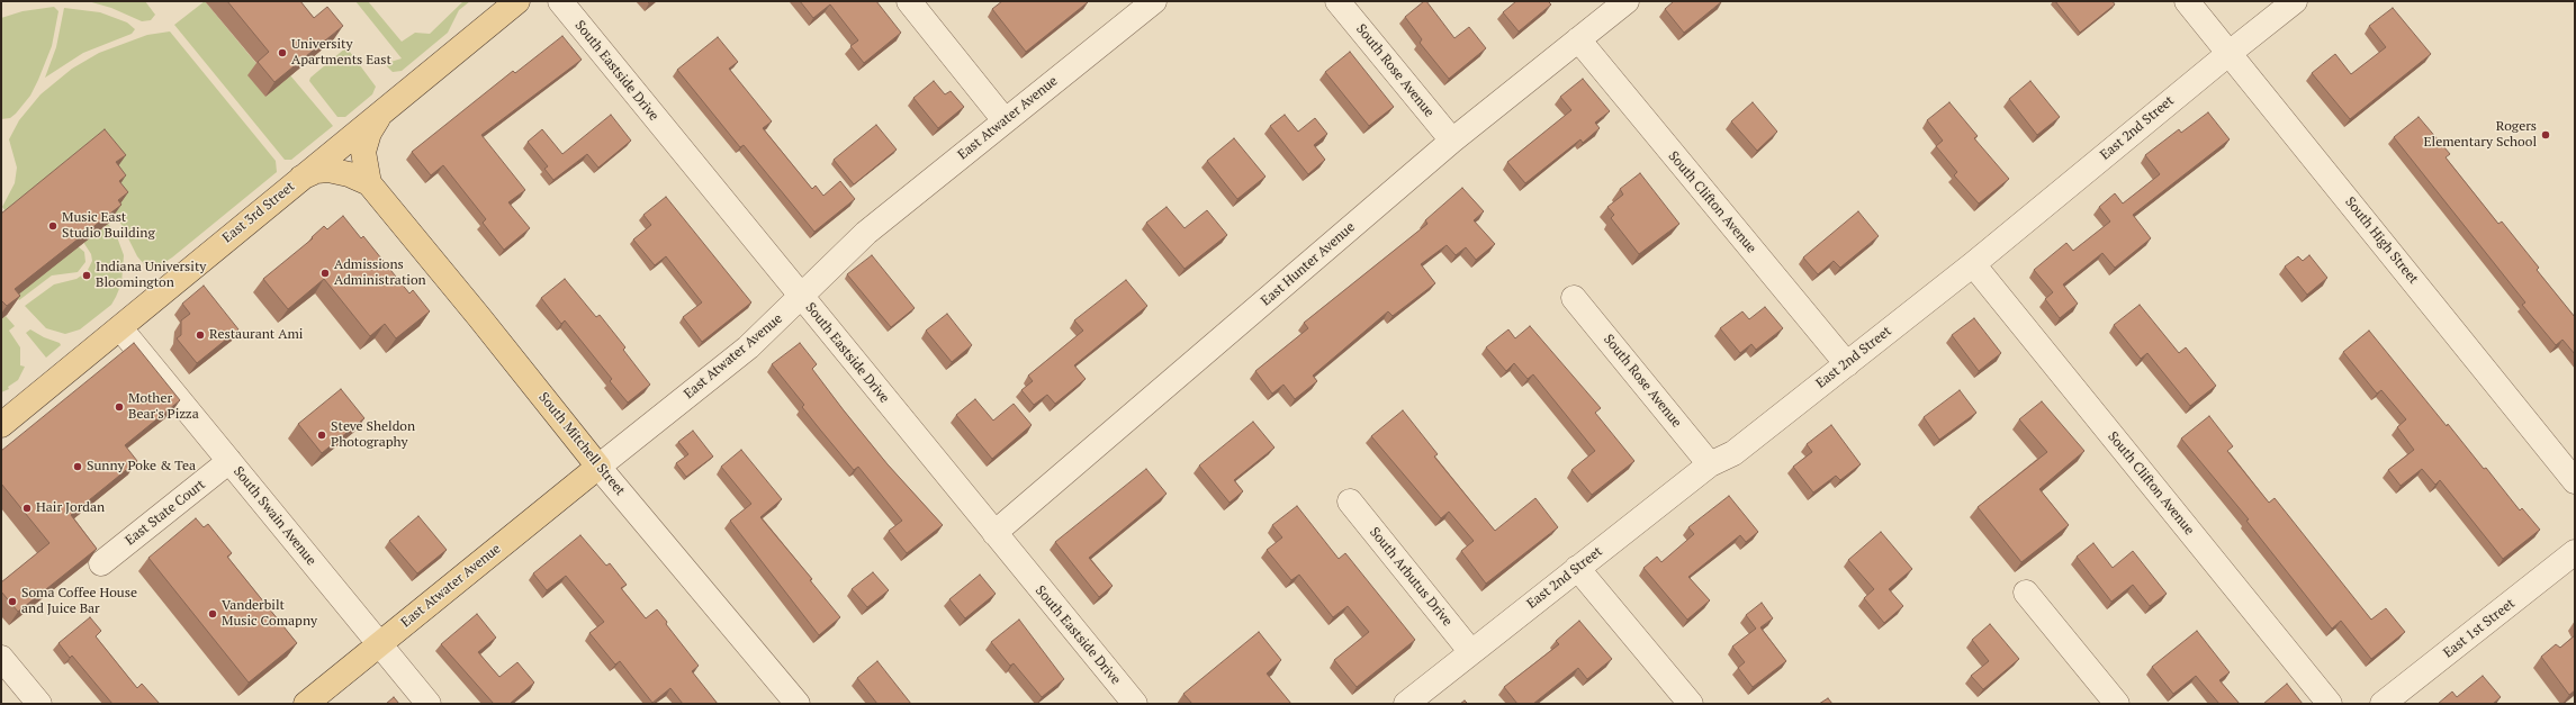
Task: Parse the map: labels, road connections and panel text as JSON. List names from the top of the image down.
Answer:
{
  "streets": {
    "main road": ["East Atwater Avenue", "East 3rd Street", "South Mitchell Street"],
    "street": [
      "South Eastside Drive",
      "South Rose Avenue",
      "East 2nd Street",
      "South Clifton Avenue",
      "South High Street",
      "East Hunter Avenue",
      "East State Court",
      "South Swain Avenue",
      "South Arbutus Drive",
      "East 1st Street"
    ]
  },
  "crossings": [
    ["South Eastside Drive", "East Atwater Avenue"],
    ["South Eastside Drive", "East Hunter Avenue"],
    ["South Rose Avenue", "East 2nd Street"],
    ["South Rose Avenue", "East Hunter Avenue"],
    ["East Atwater Avenue", "South Mitchell Street"],
    ["East Atwater Avenue", "South Swain Avenue"],
    ["East 2nd Street", "South Clifton Avenue"],
    ["East 2nd Street", "South High Street"],
    ["East 2nd Street", "South Arbutus Drive"],
    ["South Clifton Avenue", "East Hunter Avenue"],
    ["East 3rd Street", "South Mitchell Street"],
    ["East 3rd Street", "South Swain Avenue"],
    ["East State Court", "South Swain Avenue"]
  ],
  "places": [
    "University Apartments East",
    "Rogers Elementary School",
    "Music East Studio Building",
    "Admissions Administration",
    "Indiana University Bloomington",
    "Restaurant Ami",
    "Mother Bear's Pizza",
    "Steve Sheldon Photography",
    "Sunny Poke & Tea",
    "Hair Jordan",
    "Soma Coffee House and Juice Bar",
    "Vanderbilt Music Comapny"
  ]
}
